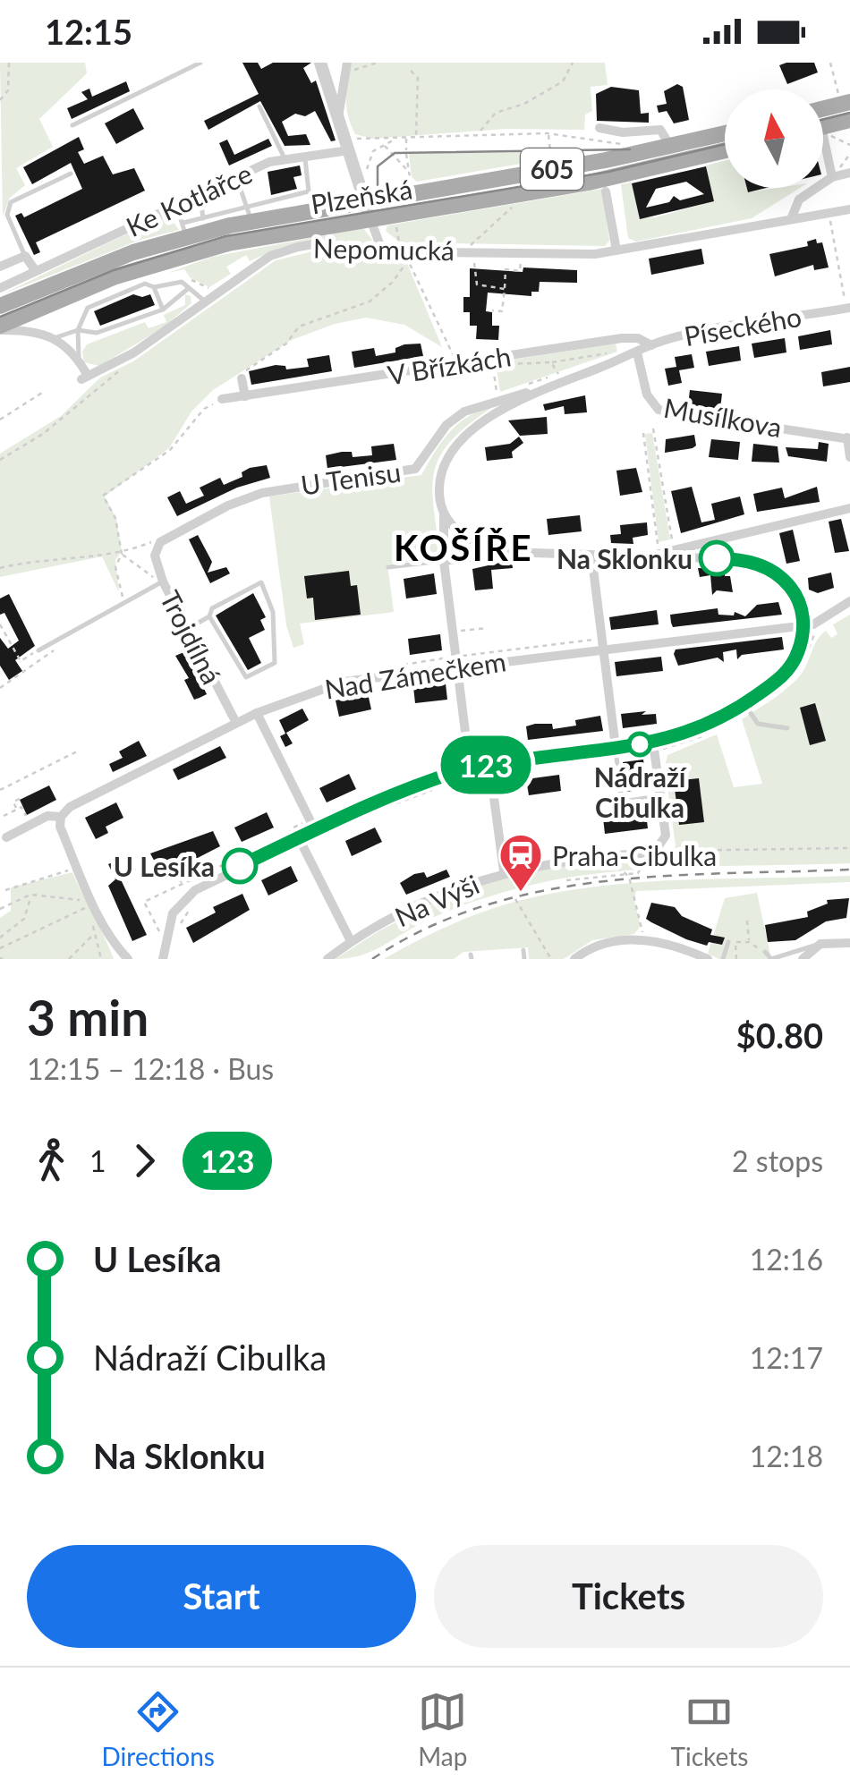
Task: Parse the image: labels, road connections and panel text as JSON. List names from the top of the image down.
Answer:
{
  "streets": {
    "main road": ["605", "Plzeňská"],
    "street": [
      "Ke Kotlářce",
      "Nepomucká",
      "Píseckého",
      "V Břízkách",
      "Musílkova",
      "U Tenisu",
      "Trojdílná",
      "Nad Zámečkem",
      "Na Výši"
    ]
  },
  "crossings": [
    ["Píseckého", "V Břízkách"],
    ["Píseckého", "Musílkova"],
    ["Píseckého", "U Tenisu"],
    ["U Tenisu", "Trojdílná"],
    ["Trojdílná", "Nad Zámečkem"]
  ],
  "districts": ["KOŠÍŘE"],
  "places": {
    "other": ["Na Sklonku", "Nádraží Cibulka", "U Lesíka"],
    "station": ["Praha-Cibulka"]
  },
  "lines": ["bus line 123"],
  "north": "top",
  "page": {
    "status": "12:15",
    "on_map": "123",
    "heading": ["3 min", "12:15 – 12:18 · Bus", "$0.80"],
    "legs": ["1", "123", "2 stops"],
    "list": [
      {
        "name": "U Lesíka",
        "value": "12:16"
      },
      {
        "name": "Nádraží Cibulka",
        "value": "12:17"
      },
      {
        "name": "Na Sklonku",
        "value": "12:18"
      }
    ],
    "buttons": ["Start", "Tickets"],
    "tabs": ["Directions", "Map", "Tickets"]
  }
}
